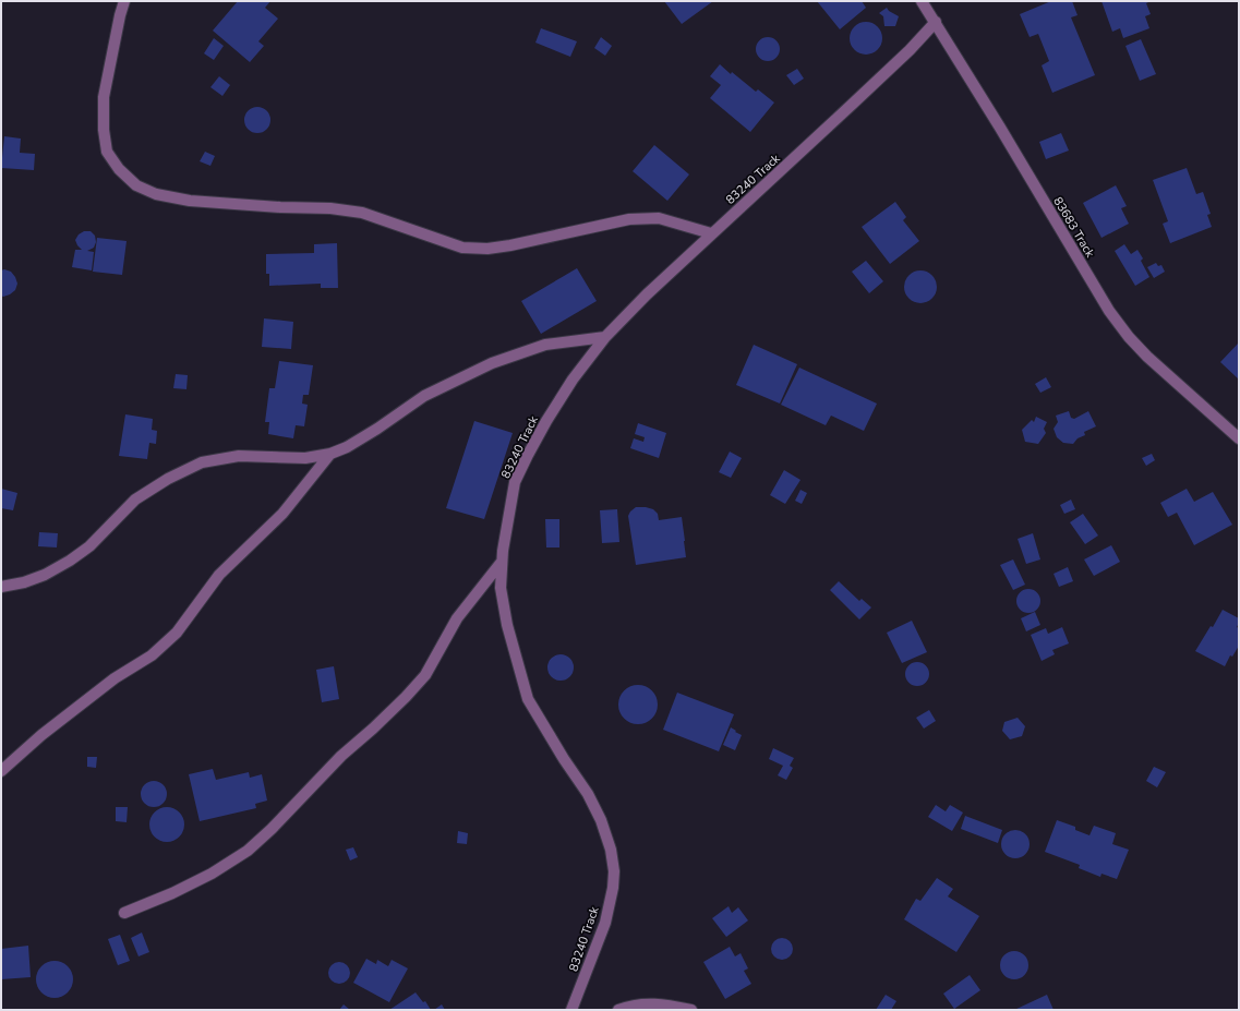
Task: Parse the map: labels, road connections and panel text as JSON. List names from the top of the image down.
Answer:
{
  "streets": {
    "street": ["83240 Track", "83683 Track"]
  },
  "crossings": [
    ["83240 Track", "83683 Track"]
  ]
}
